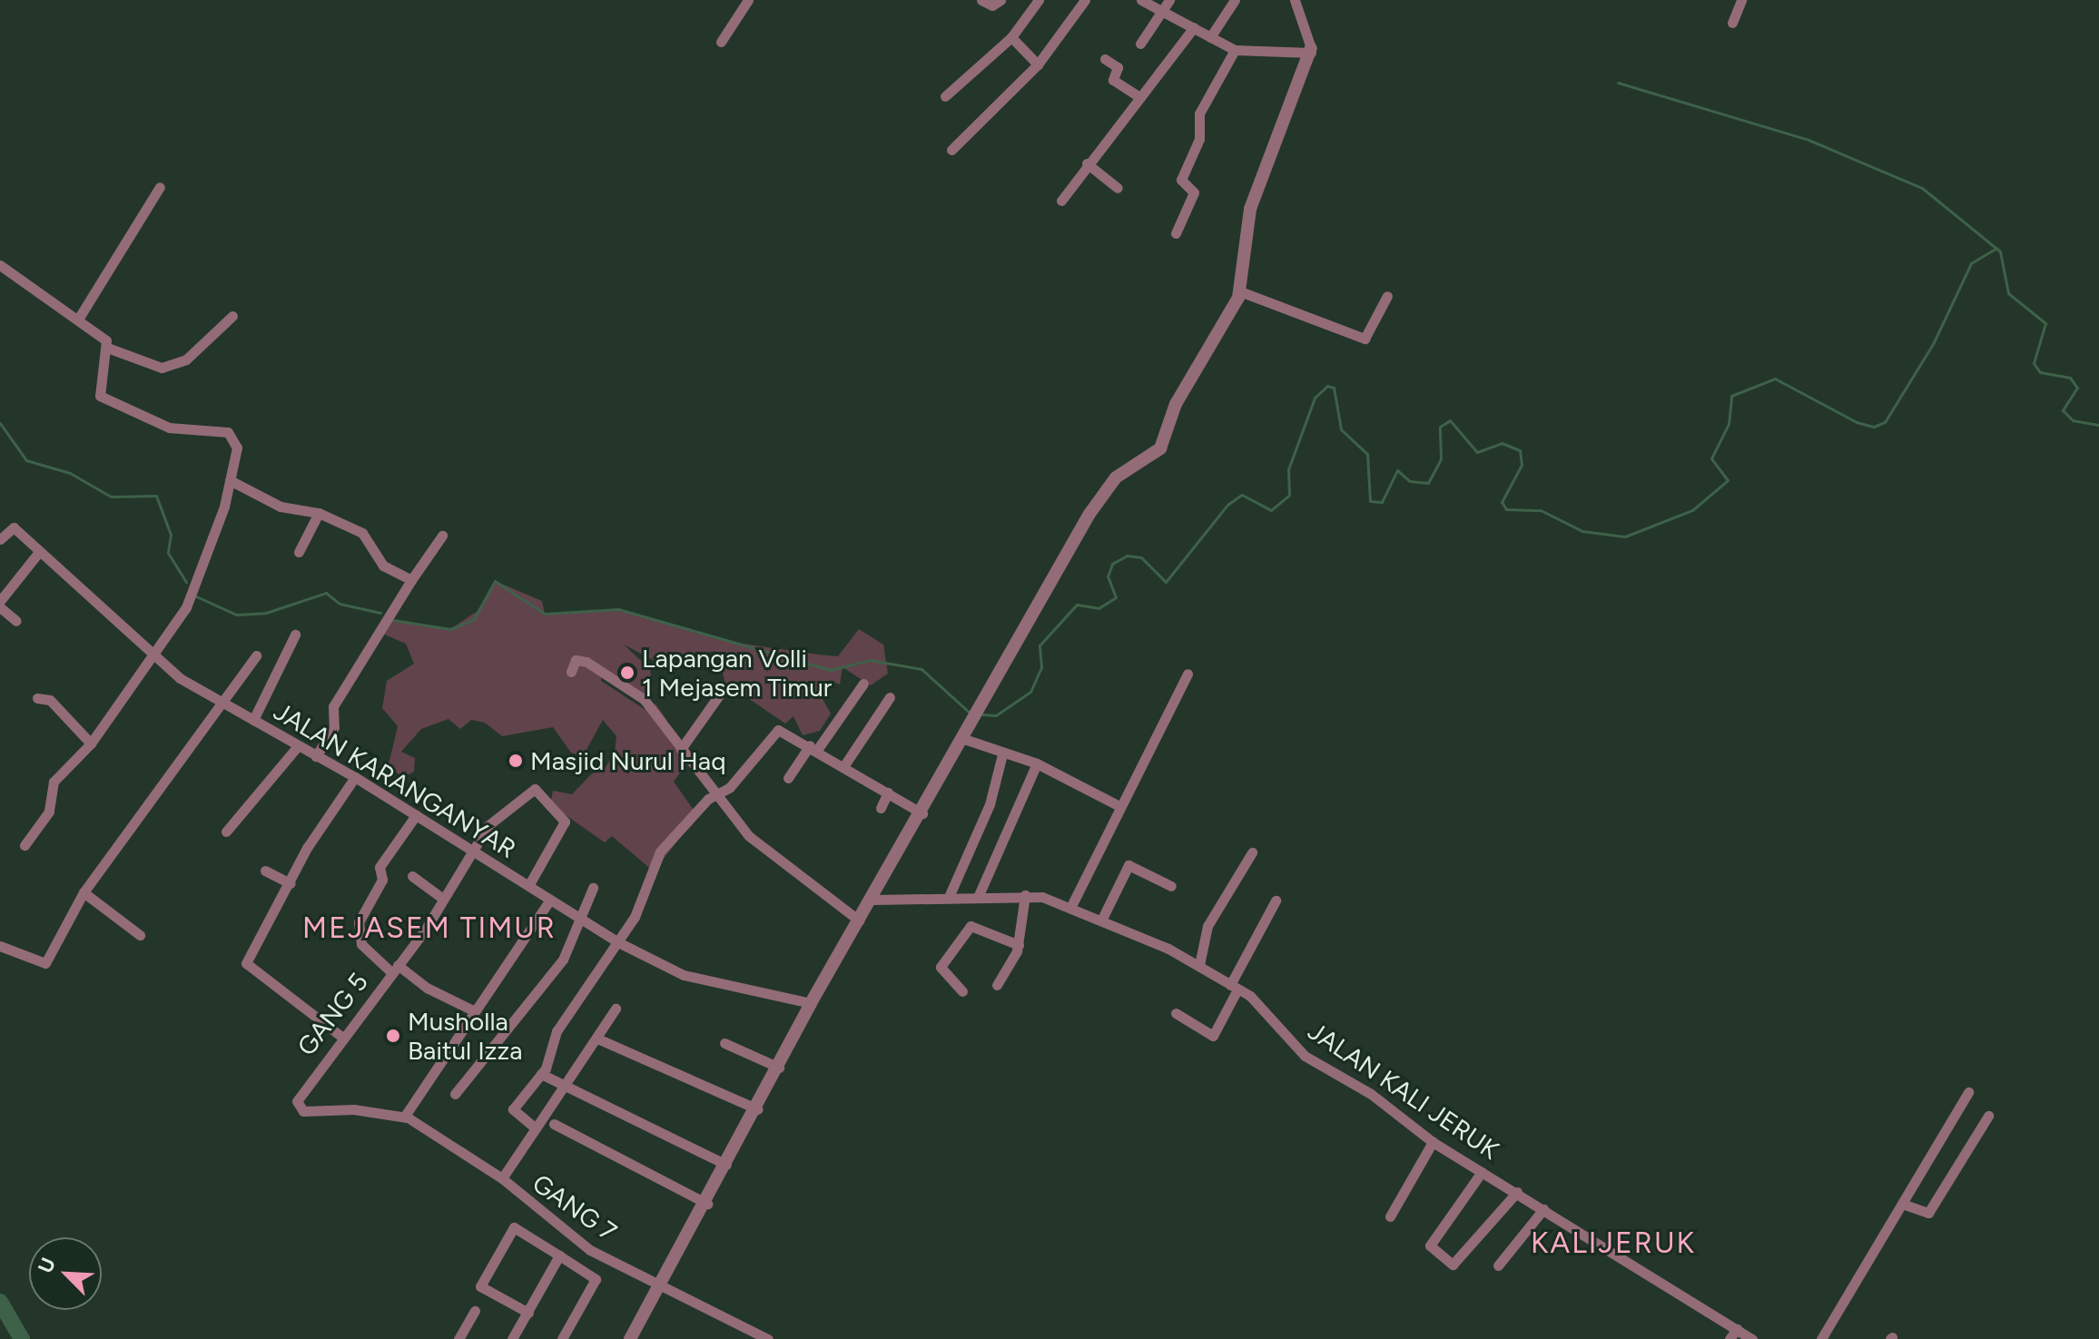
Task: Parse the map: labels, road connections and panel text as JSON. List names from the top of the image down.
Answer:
{
  "streets": {
    "street": [
      "JALAN KARANGANYAR",
      "GANG 5",
      "JALAN KALI JERUK",
      "GANG 7"
    ]
  },
  "crossings": [
    ["JALAN KARANGANYAR", "GANG 5"]
  ],
  "districts": ["MEJASEM TIMUR", "KALIJERUK"],
  "places": ["Lapangan Volli 1 Mejasem Timur", "Masjid Nurul Haq", "Musholla Baitul Izza"],
  "north": "top left"
}
